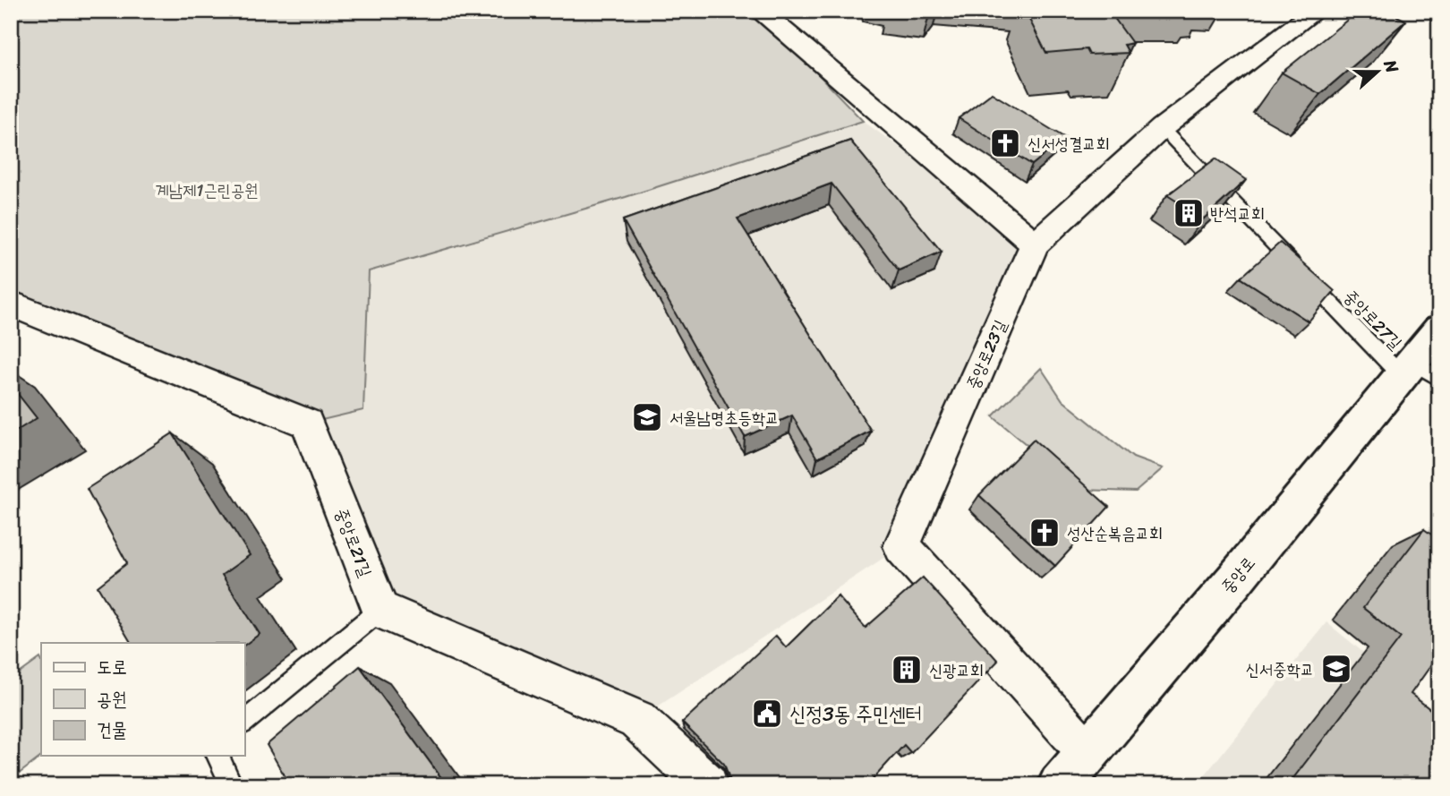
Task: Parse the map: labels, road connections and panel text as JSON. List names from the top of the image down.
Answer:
{
  "streets": {
    "main road": ["중앙로"],
    "street": ["중앙로23길", "중앙로21길"],
    "lane": ["중앙로27길"]
  },
  "crossings": [
    ["중앙로27길", "중앙로23길"],
    ["중앙로27길", "중앙로"],
    ["중앙로23길", "중앙로"]
  ],
  "parks": ["계남제1근린공원"],
  "places": {
    "church": ["신서성결교회", "성산순복음교회"],
    "building": ["반석교회", "신광교회"],
    "school or university": ["서울남명초등학교", "신서중학교"],
    "public building": ["신정3동 주민센터"]
  },
  "legend": ["도로", "공원", "건물"],
  "north": "right"
}
